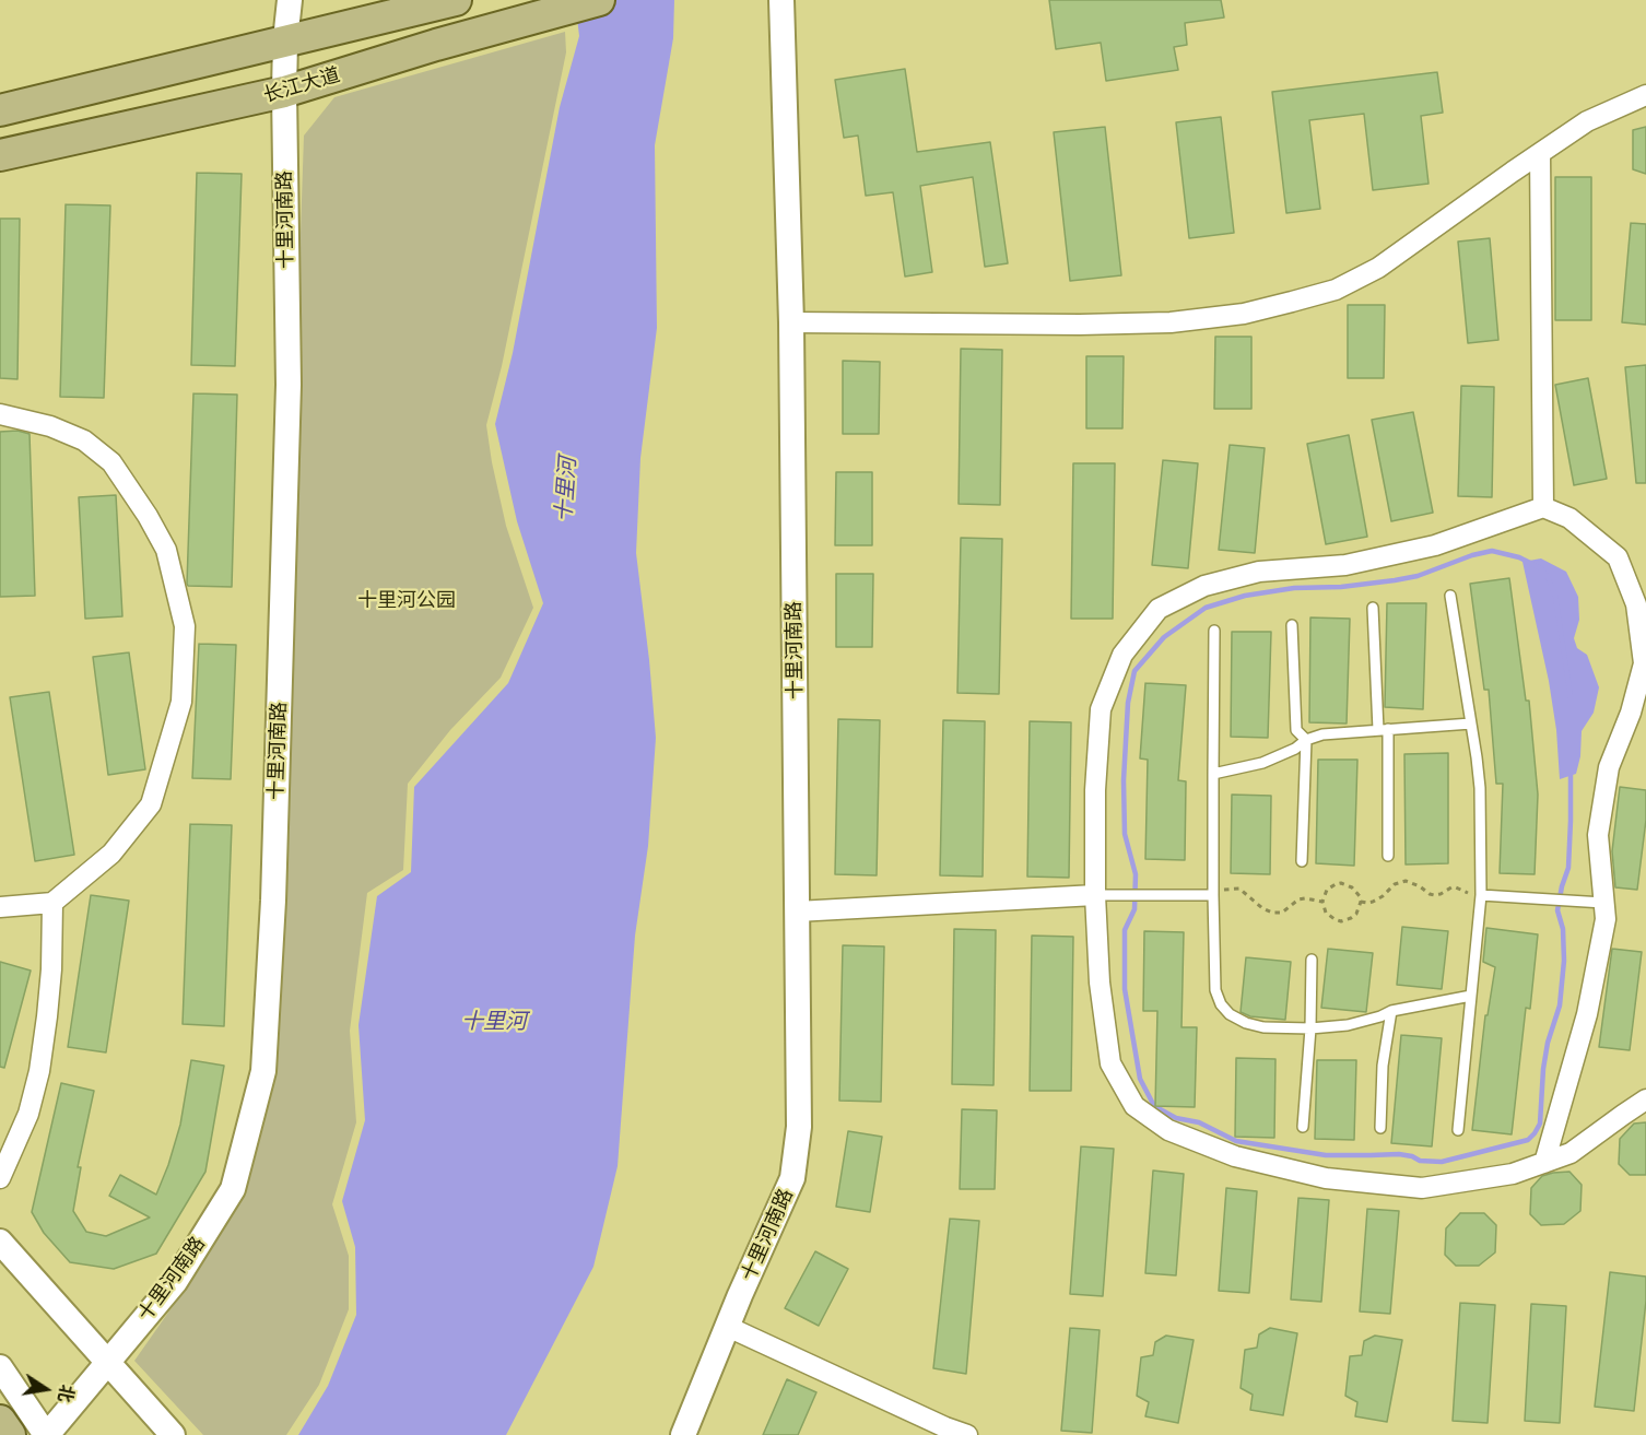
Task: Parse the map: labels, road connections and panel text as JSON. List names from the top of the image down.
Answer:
{
  "streets": {
    "main road": ["长江大道"],
    "street": ["十里河南路"]
  },
  "crossings": [
    ["长江大道", "十里河南路"]
  ],
  "water": ["十里河"],
  "parks": ["十里河公园"],
  "north": "right"
}
